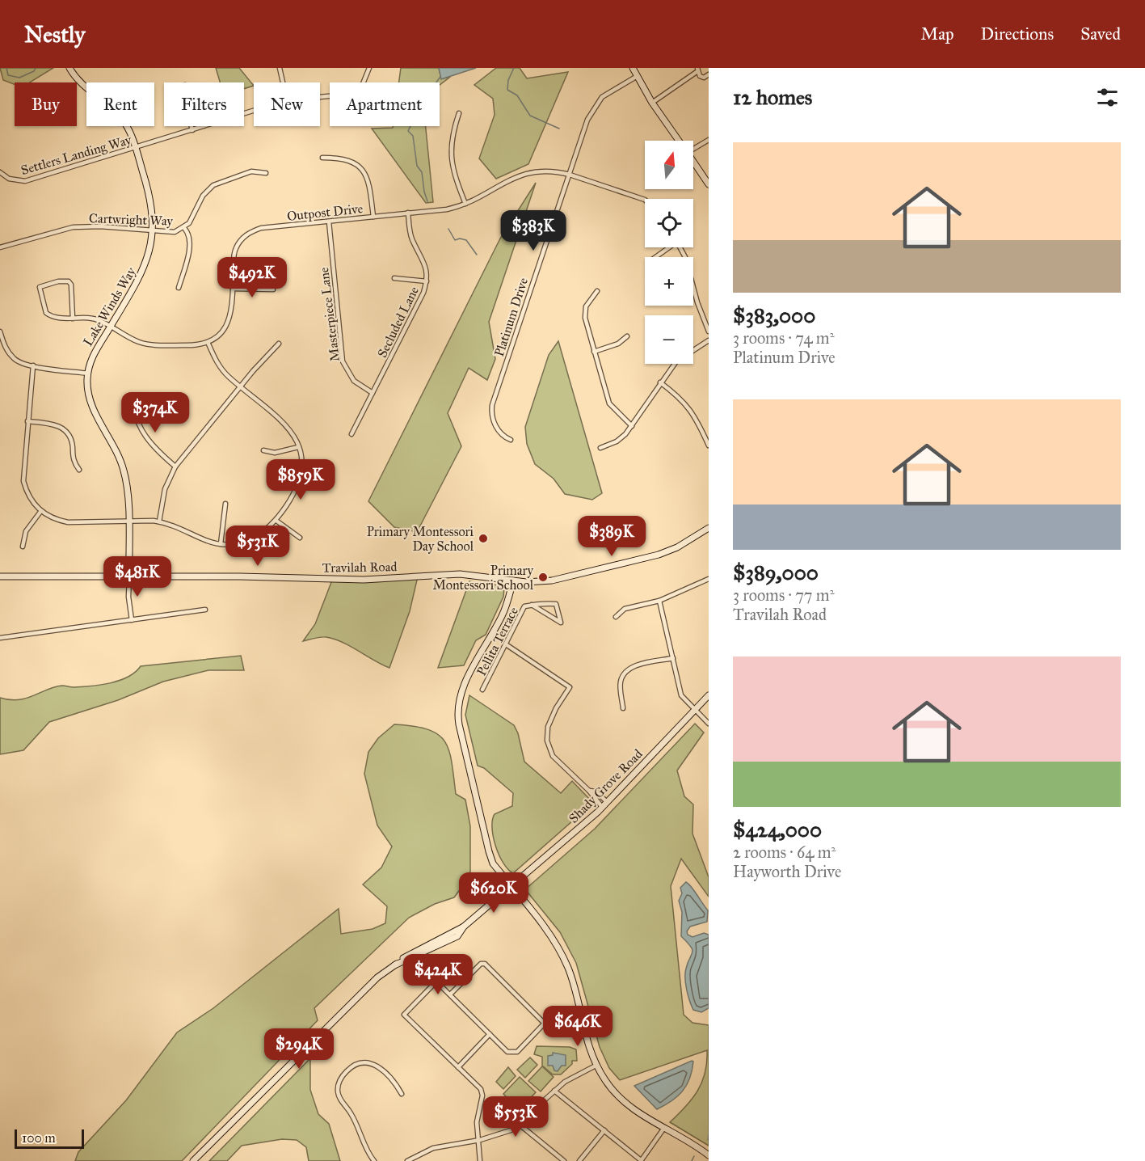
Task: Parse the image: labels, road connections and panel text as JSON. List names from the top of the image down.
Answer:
{
  "streets": {
    "main road": ["Lake Winds Way", "Travilah Road", "Shady Grove Road"],
    "street": [
      "Settlers Landing Way",
      "Outpost Drive",
      "Cartwright Way",
      "Masterpiece Lane",
      "Platinum Drive",
      "Secluded Lane",
      "Pellita Terrace"
    ]
  },
  "crossings": [
    ["Settlers Landing Way", "Lake Winds Way"],
    ["Outpost Drive", "Masterpiece Lane"],
    ["Outpost Drive", "Platinum Drive"],
    ["Outpost Drive", "Secluded Lane"],
    ["Cartwright Way", "Lake Winds Way"],
    ["Lake Winds Way", "Travilah Road"],
    ["Masterpiece Lane", "Secluded Lane"]
  ],
  "places": ["Primary Montessori Day School", "Primary Montessori School"],
  "scale_bar": "100 m",
  "north": "top",
  "page": {
    "header": "Nestly",
    "nav": ["Map", "Directions", "Saved"],
    "heading": "12 homes",
    "chip": [
      "Buy",
      "Rent",
      "Filters",
      "New",
      "Apartment"
    ],
    "list": [
      {
        "name": "$383,000",
        "note": "3 rooms · 74 m² · Platinum Drive"
      },
      {
        "name": "$389,000",
        "note": "3 rooms · 77 m² · Travilah Road"
      },
      {
        "name": "$424,000",
        "note": "2 rooms · 64 m² · Hayworth Drive"
      }
    ],
    "map_buttons": ["+", "−"],
    "price": [
      "$383K",
      "$492K",
      "$374K",
      "$859K",
      "$389K",
      "$531K",
      "$481K",
      "$620K",
      "$424K",
      "$646K",
      "$294K",
      "$553K"
    ],
    "scale": "100 m"
  }
}
